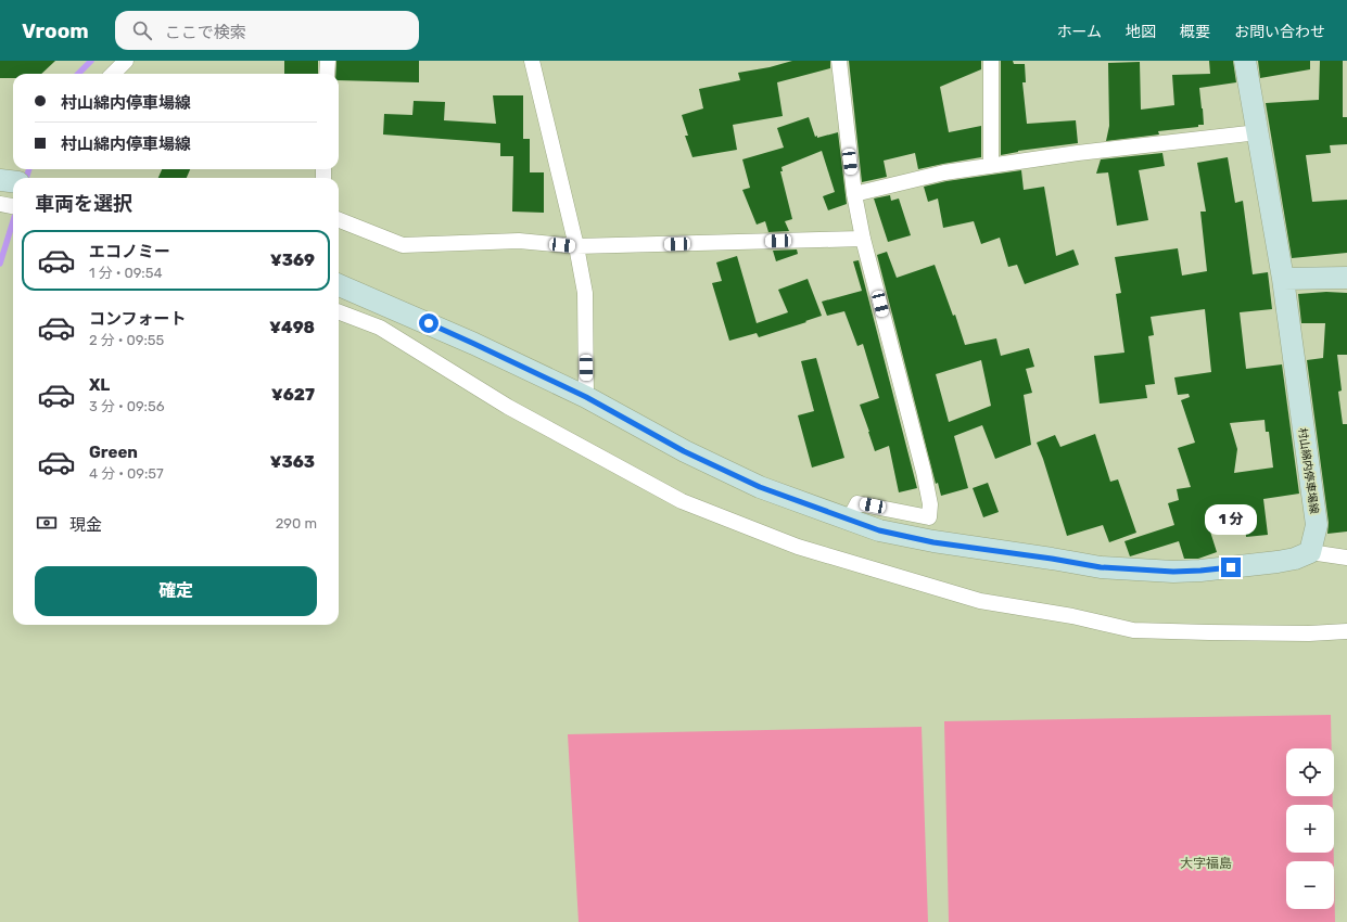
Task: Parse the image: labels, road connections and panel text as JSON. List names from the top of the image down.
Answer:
{
  "streets": {
    "main road": ["村山綿内停車場線"]
  },
  "districts": ["大字福島"],
  "page": {
    "header": "Vroom",
    "search": "ここで検索",
    "nav": [
      "ホーム",
      "地図",
      "概要",
      "お問い合わせ"
    ],
    "banner": ["村山綿内停車場線", "村山綿内停車場線"],
    "heading": "車両を選択",
    "list": [
      {
        "name": "エコノミー",
        "note": "1 分 · 09:54",
        "value": "¥369"
      },
      {
        "name": "コンフォート",
        "note": "2 分 · 09:55",
        "value": "¥498"
      },
      {
        "name": "XL",
        "note": "3 分 · 09:56",
        "value": "¥627"
      },
      {
        "name": "Green",
        "note": "4 分 · 09:57",
        "value": "¥363"
      }
    ],
    "pay": ["現金", "290 m"],
    "bubble": "1 分",
    "buttons": "確定",
    "map_buttons": ["+", "−"]
  }
}
